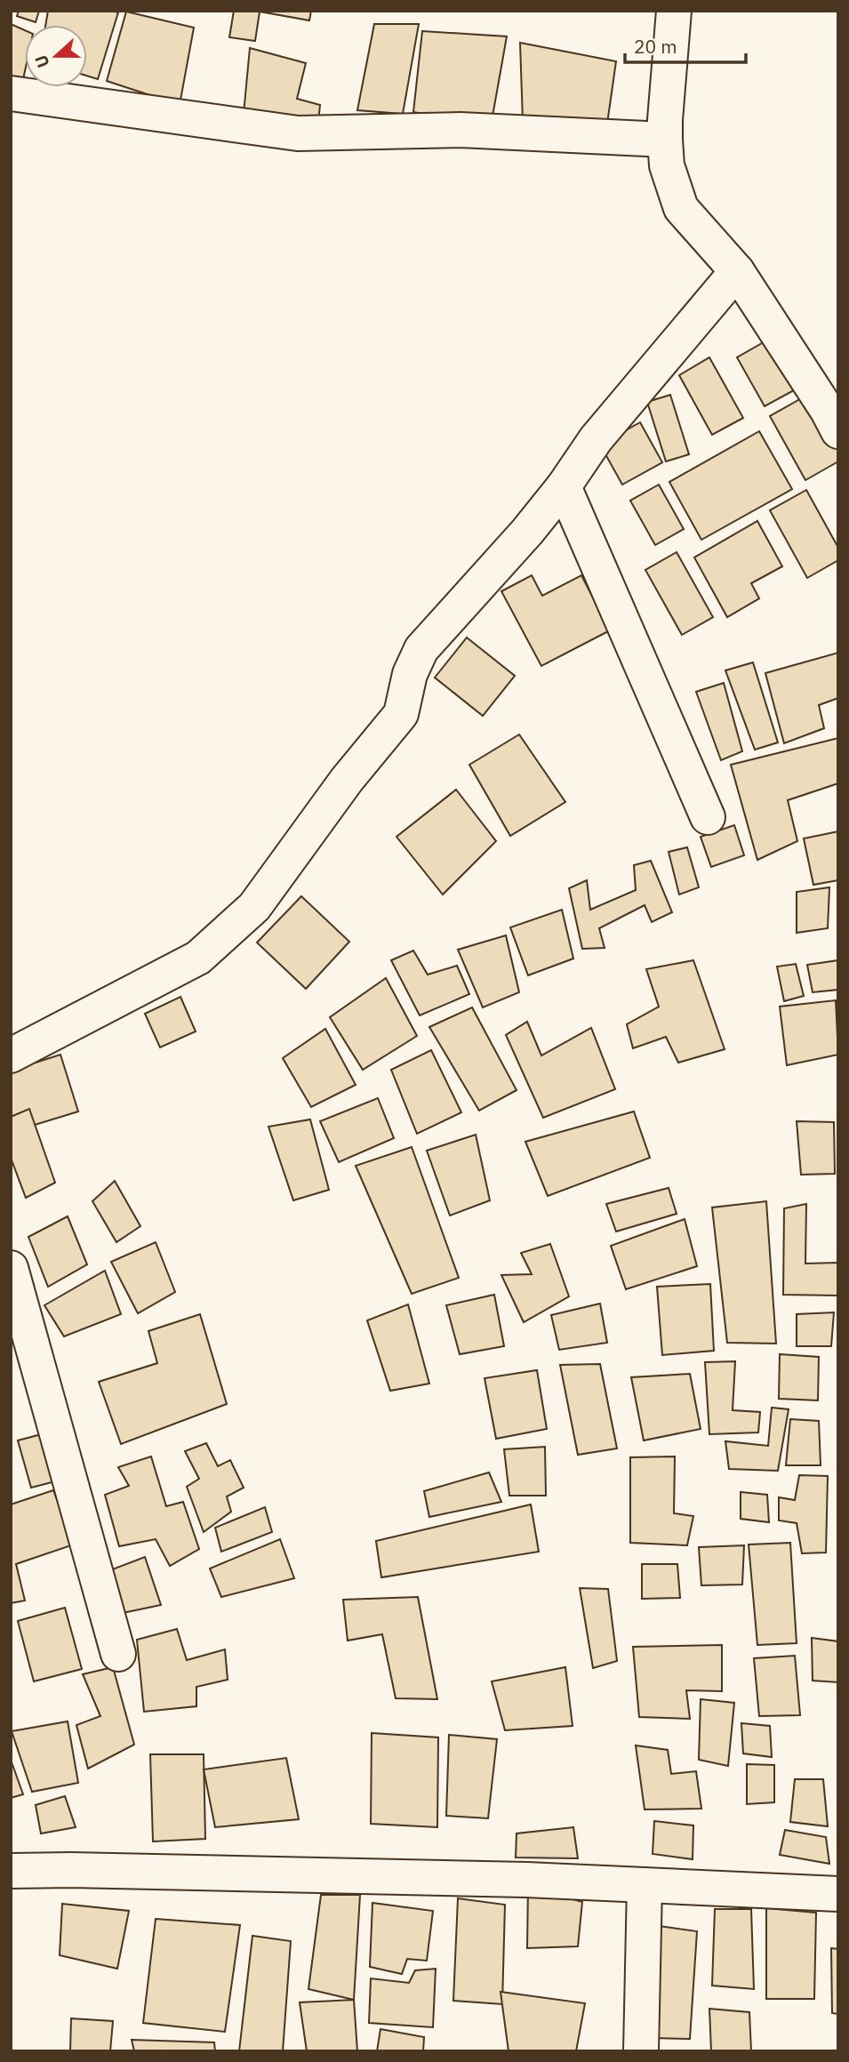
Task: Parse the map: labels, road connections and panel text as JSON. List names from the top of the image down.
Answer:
{
  "scale_bar": "20 m",
  "north": "left"
}
